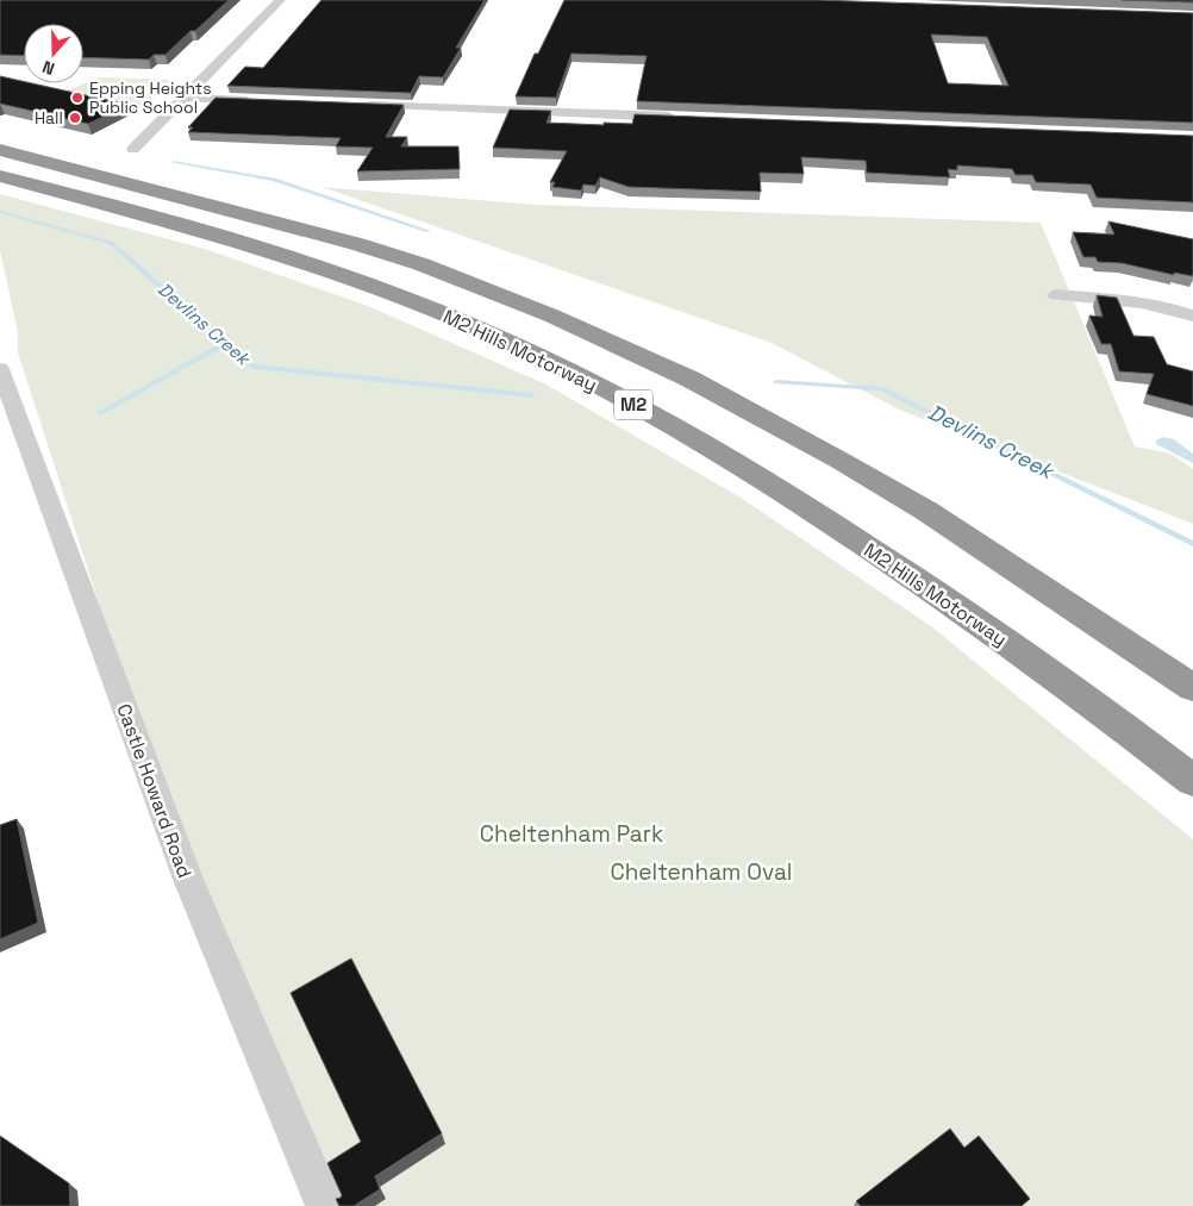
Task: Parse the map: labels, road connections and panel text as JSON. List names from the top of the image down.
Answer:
{
  "streets": {
    "highway": ["M2 Hills Motorway", "M2"],
    "street": ["Castle Howard Road"]
  },
  "water": ["Devlins Creek"],
  "parks": ["Cheltenham Park", "Cheltenham Oval"],
  "places": ["Epping Heights Public School", "Hall"],
  "north": "bottom"
}
